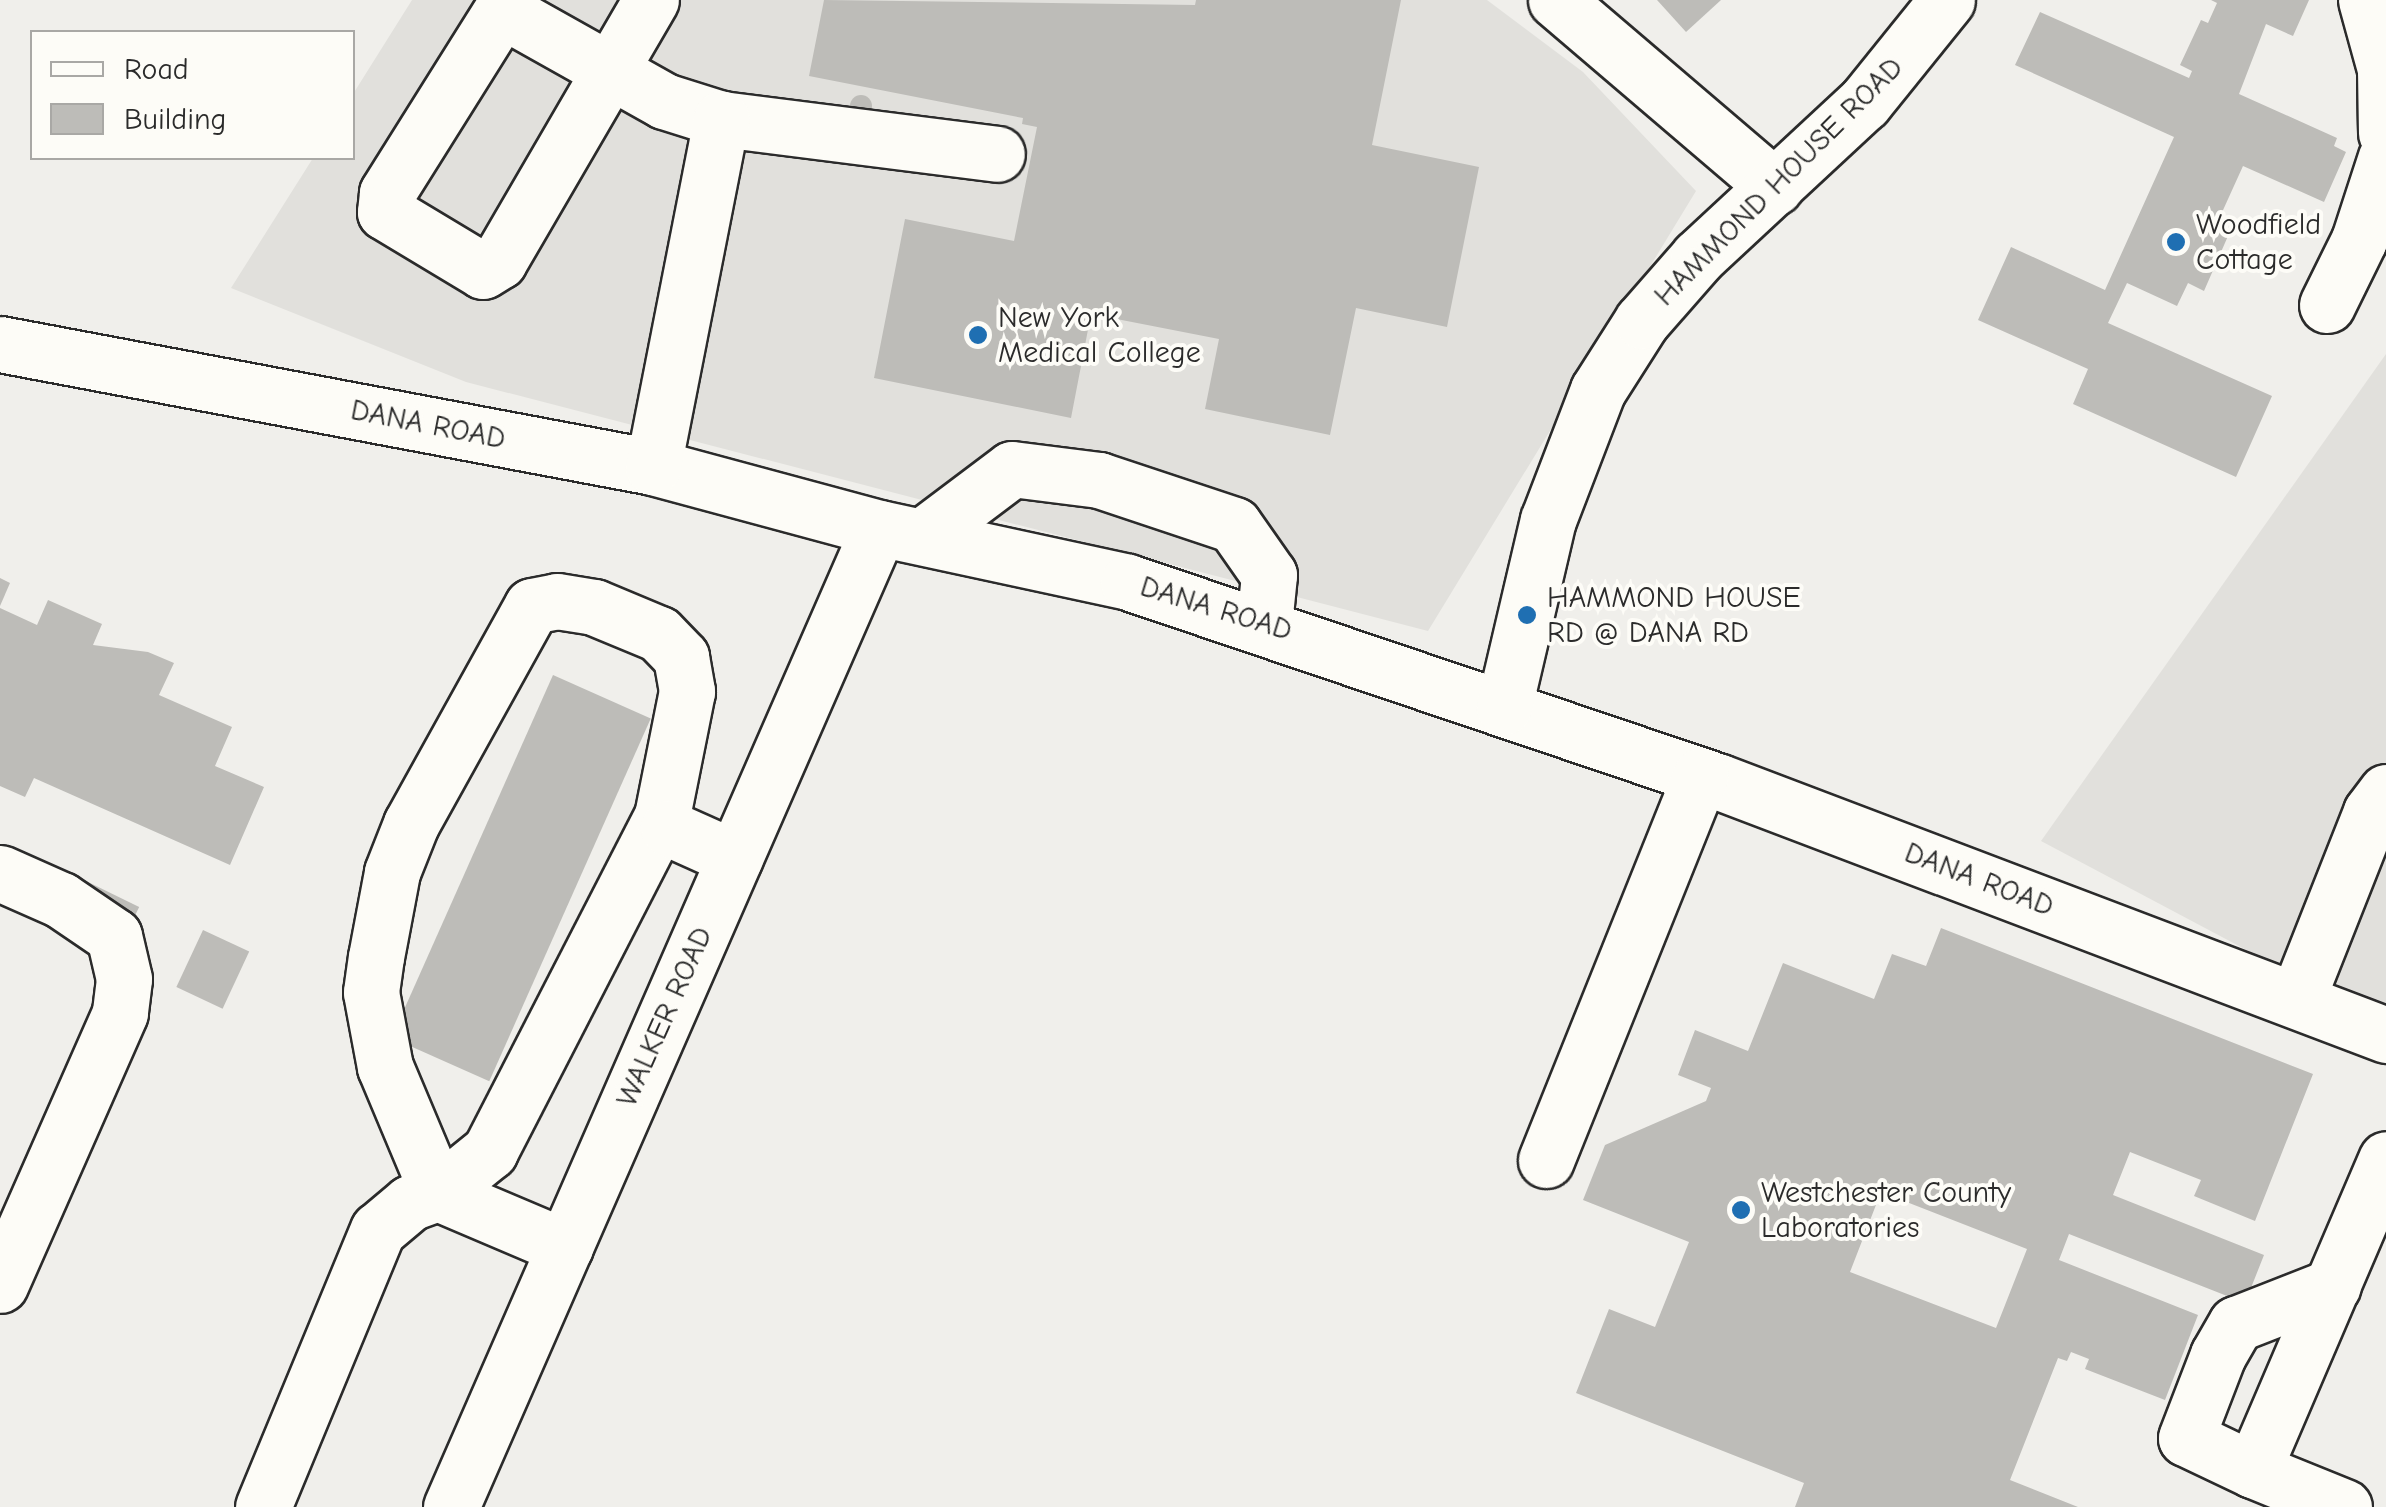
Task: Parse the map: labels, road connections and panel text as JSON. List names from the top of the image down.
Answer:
{
  "streets": {
    "street": ["HAMMOND HOUSE ROAD", "DANA ROAD", "WALKER ROAD"]
  },
  "crossings": [
    ["HAMMOND HOUSE ROAD", "DANA ROAD"],
    ["DANA ROAD", "WALKER ROAD"]
  ],
  "places": [
    "Woodfield Cottage",
    "New York Medical College",
    "HAMMOND HOUSE RD @ DANA RD",
    "Westchester County Laboratories"
  ],
  "legend": ["Road", "Building"]
}
